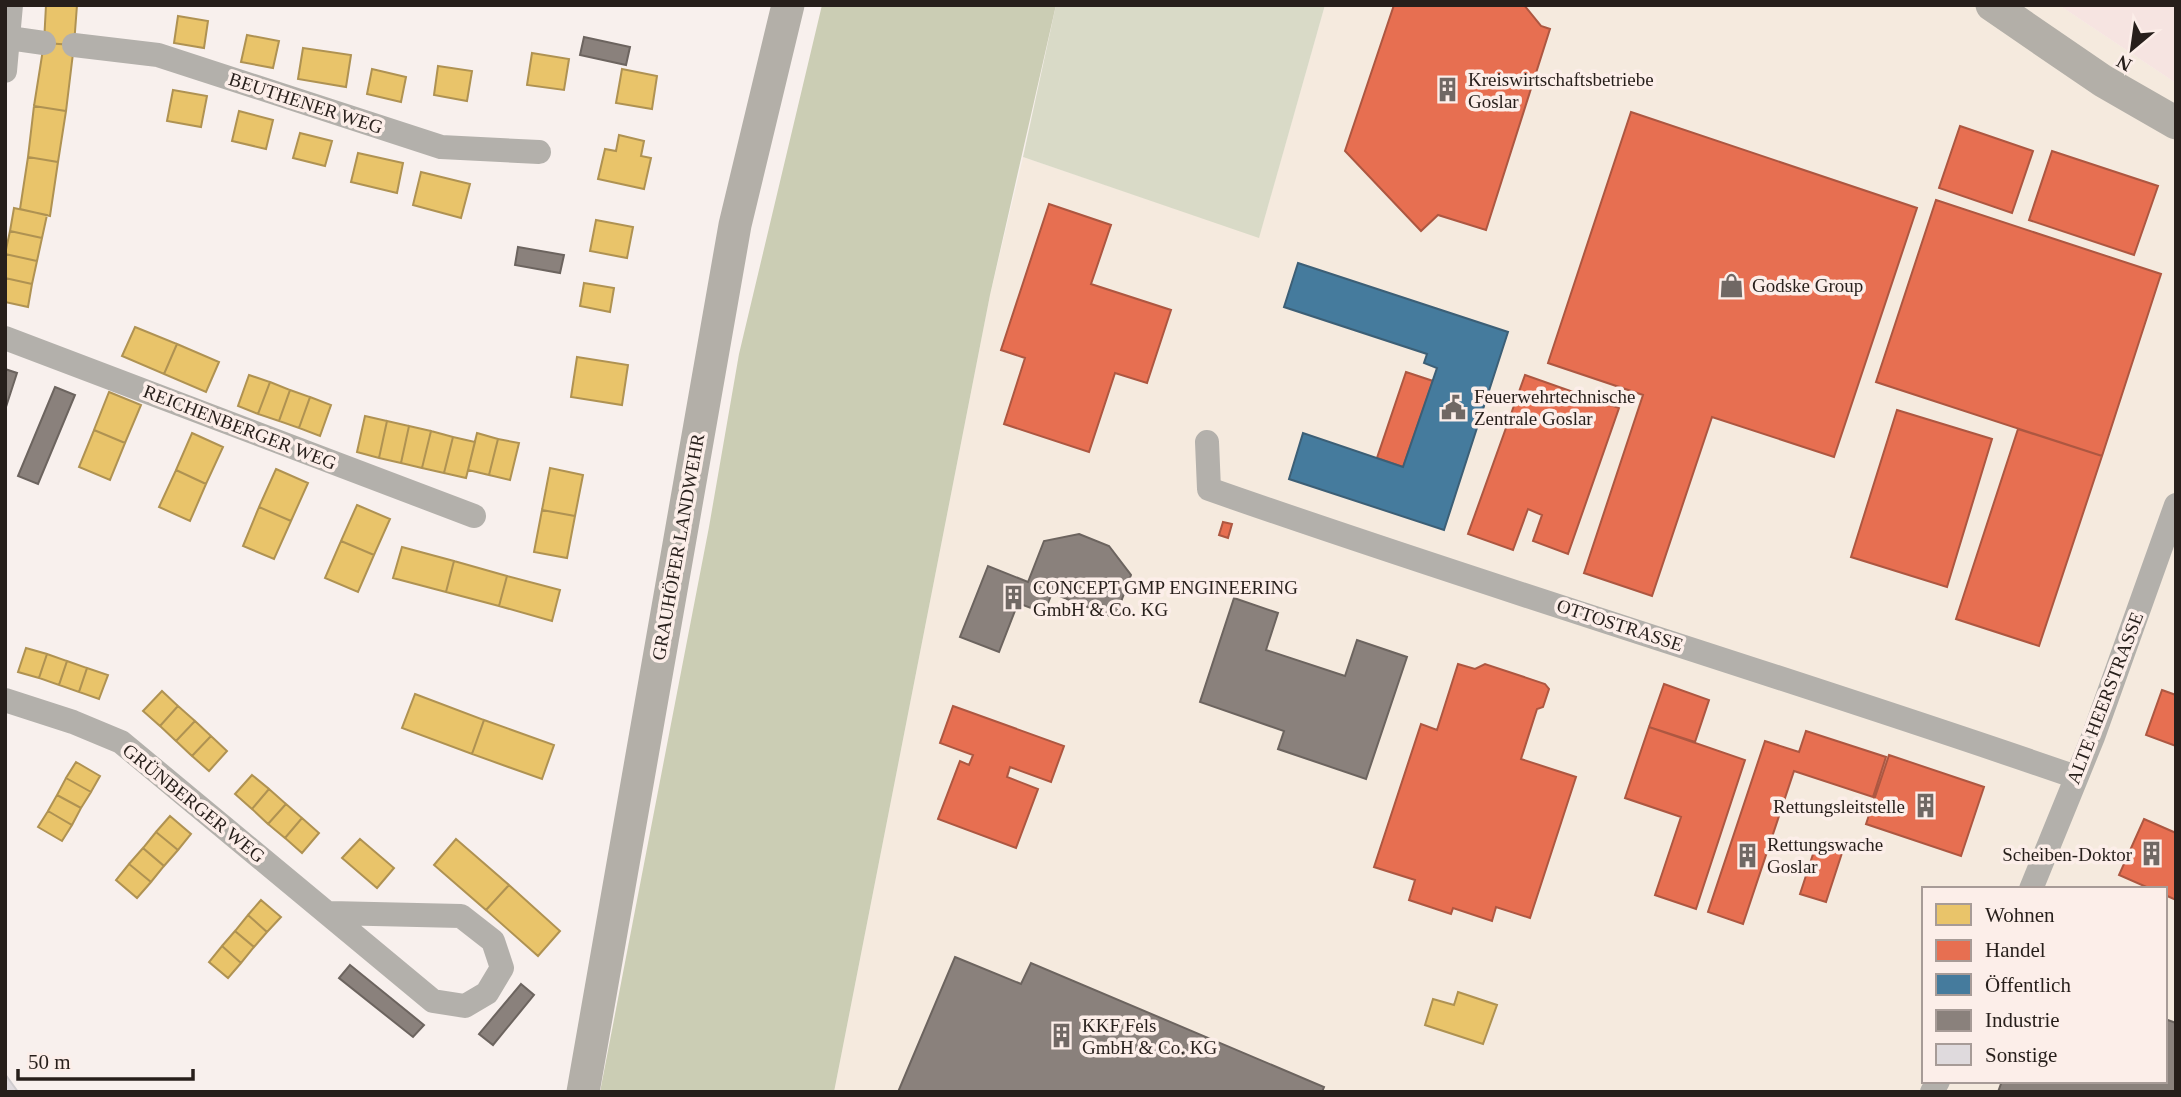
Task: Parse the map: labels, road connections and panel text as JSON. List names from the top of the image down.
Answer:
{
  "streets": {
    "street": [
      "BEUTHENER WEG",
      "REICHENBERGER WEG",
      "GRAUHÖFER LANDWEHR",
      "OTTOSTRASSE",
      "ALTE HEERSTRASSE",
      "GRÜNBERGER WEG"
    ]
  },
  "crossings": [
    ["OTTOSTRASSE", "ALTE HEERSTRASSE"]
  ],
  "places": {
    "building": [
      "Kreiswirtschaftsbetriebe Goslar",
      "CONCEPT GMP ENGINEERING GmbH & Co. KG",
      "Rettungsleitstelle",
      "Scheiben-Doktor",
      "Rettungswache Goslar",
      "KKF Fels GmbH & Co. KG"
    ],
    "shop": ["Godske Group"],
    "public building": ["Feuerwehrtechnische Zentrale Goslar"]
  },
  "legend": [
    "Wohnen",
    "Handel",
    "Öffentlich",
    "Industrie",
    "Sonstige"
  ],
  "scale_bar": "50 m",
  "north": "bottom left"
}
